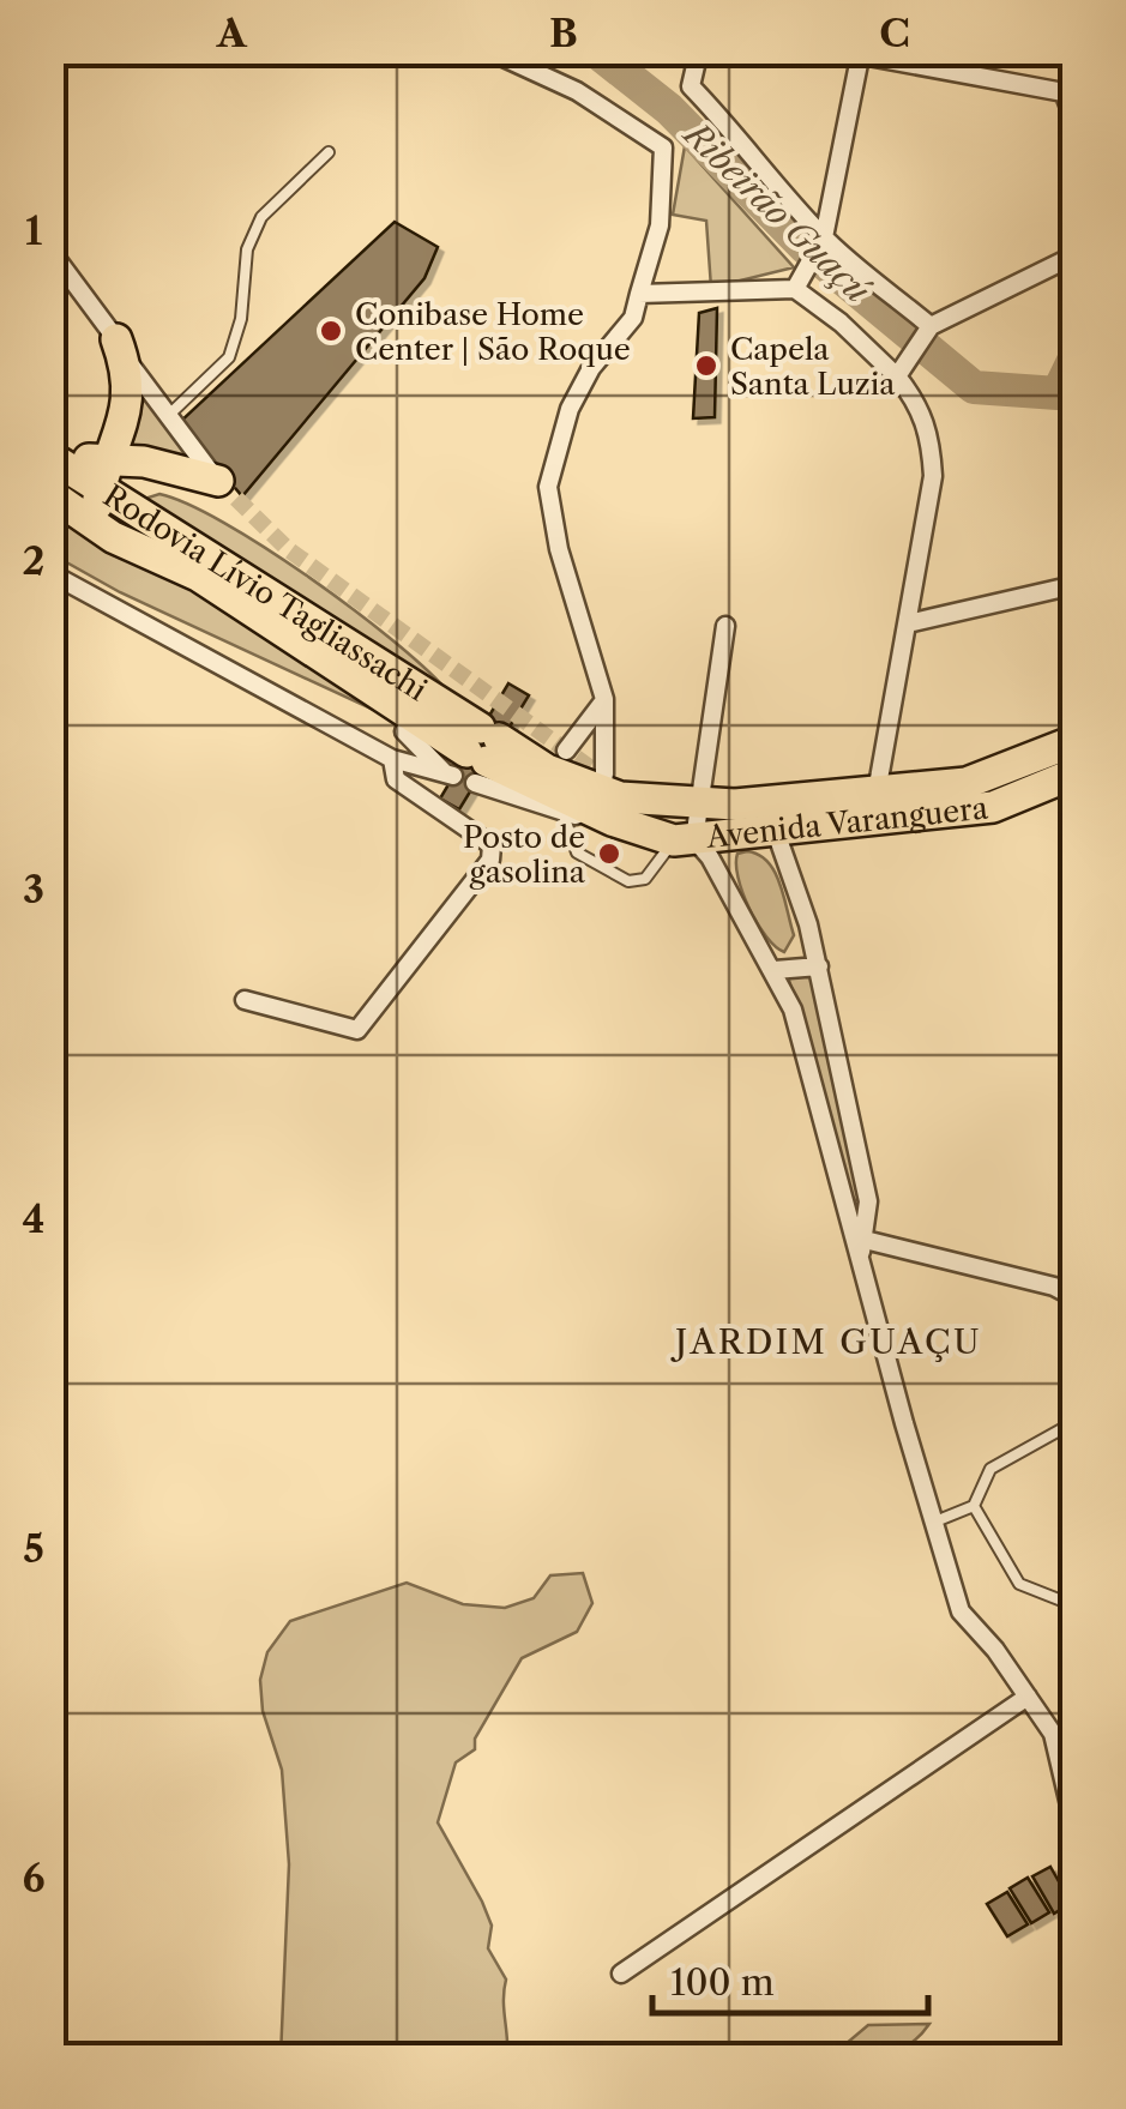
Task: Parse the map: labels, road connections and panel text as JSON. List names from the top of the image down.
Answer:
{
  "streets": {
    "highway": ["Rodovia Lívio Tagliassachi", "Avenida Varanguera"]
  },
  "crossings": [
    ["Rodovia Lívio Tagliassachi", "Avenida Varanguera"]
  ],
  "districts": ["JARDIM GUAÇU"],
  "water": ["Ribeirão Guaçú"],
  "places": ["Conibase Home Center | São Roque", "Capela Santa Luzia", "Posto de gasolina"],
  "scale_bar": "100 m",
  "grid": {
    "columns": ["A", "B", "C"],
    "rows": [
      "1",
      "2",
      "3",
      "4",
      "5",
      "6"
    ]
  }
}
